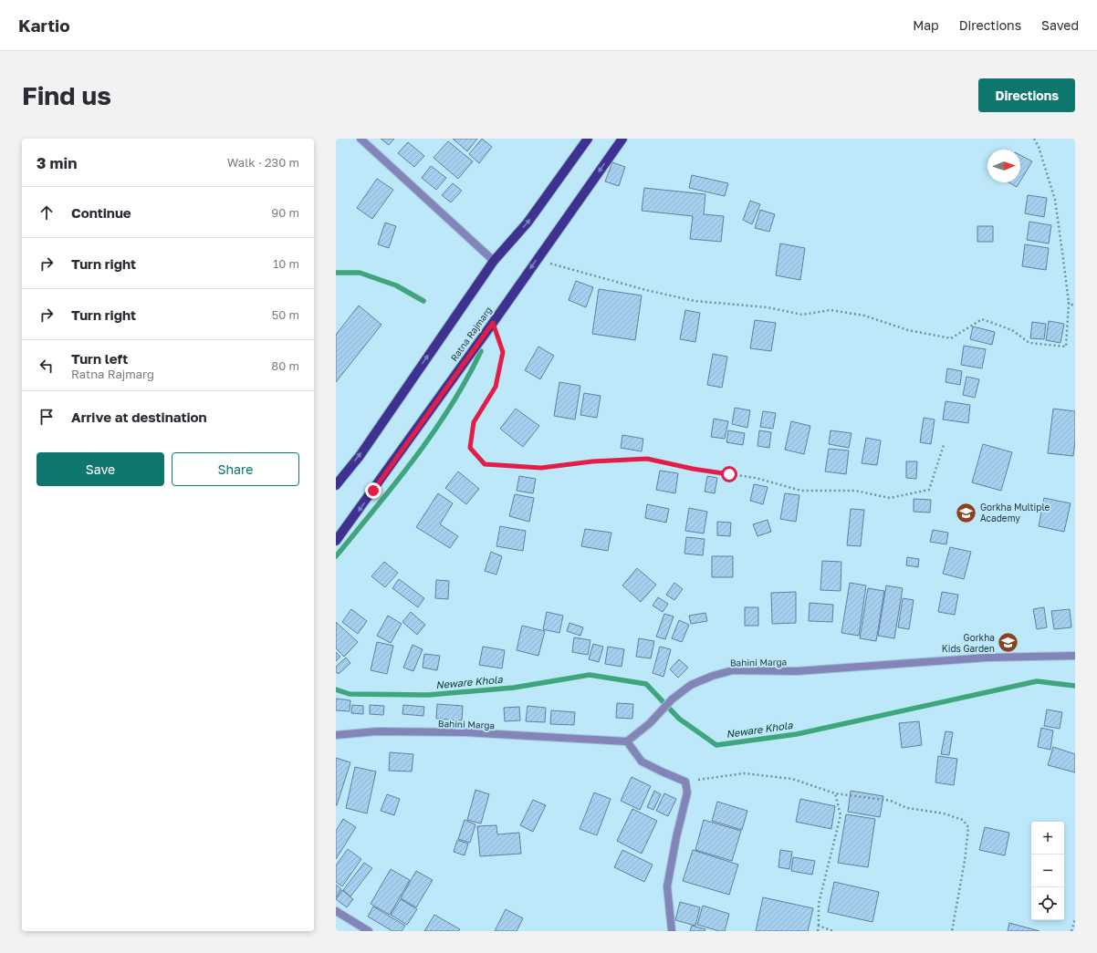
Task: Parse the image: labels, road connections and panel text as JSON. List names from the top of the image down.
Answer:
{
  "streets": {
    "main road": ["Ratna Rajmarg"],
    "street": ["Bahini Marga"]
  },
  "water": ["Neware Khola"],
  "places": {
    "school or university": ["Gorkha Multiple Academy", "Gorkha Kids Garden"]
  },
  "north": "right",
  "page": {
    "header": "Kartio",
    "nav": ["Map", "Directions", "Saved"],
    "buttons": [
      "Directions",
      ["Save", "Share"]
    ],
    "title": "Find us",
    "heading": ["3 min", "Walk · 230 m"],
    "list": [
      ["Continue", "90 m"],
      ["Turn right", "10 m"],
      ["Turn right", "50 m"],
      ["Turn left", "Ratna Rajmarg", "80 m"],
      "Arrive at destination"
    ],
    "map_buttons": ["+", "−"]
  }
}
